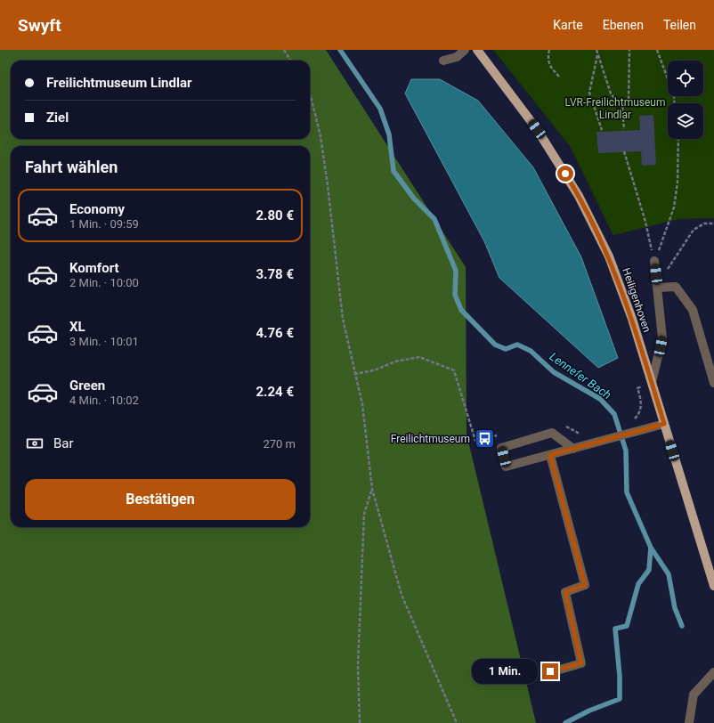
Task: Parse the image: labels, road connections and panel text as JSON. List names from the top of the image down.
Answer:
{
  "streets": {
    "main road": ["Heiligenhoven"]
  },
  "water": ["Lennefer Bach"],
  "parks": ["LVR-Freilichtmuseum Lindlar"],
  "places": {
    "bus stop": ["Freilichtmuseum"]
  },
  "page": {
    "header": "Swyft",
    "nav": ["Karte", "Ebenen", "Teilen"],
    "banner": ["Freilichtmuseum Lindlar", "Ziel"],
    "heading": "Fahrt wählen",
    "list": [
      {
        "name": "Economy",
        "note": "1 Min. · 09:59",
        "value": "2.80 €"
      },
      {
        "name": "Komfort",
        "note": "2 Min. · 10:00",
        "value": "3.78 €"
      },
      {
        "name": "XL",
        "note": "3 Min. · 10:01",
        "value": "4.76 €"
      },
      {
        "name": "Green",
        "note": "4 Min. · 10:02",
        "value": "2.24 €"
      }
    ],
    "pay": ["Bar", "270 m"],
    "buttons": "Bestätigen",
    "bubble": "1 Min."
  }
}
